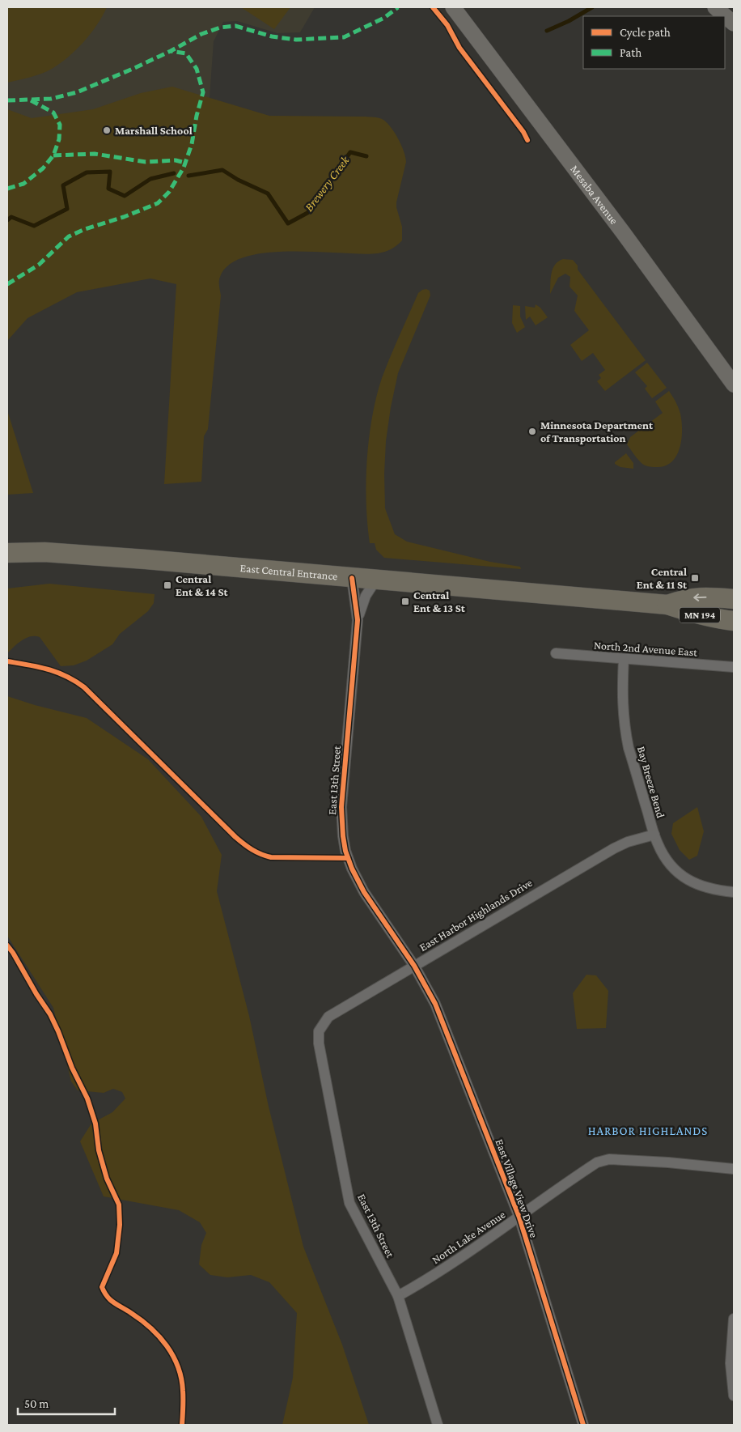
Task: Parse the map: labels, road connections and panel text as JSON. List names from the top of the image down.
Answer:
{
  "streets": {
    "highway": ["East Central Entrance", "MN 194"],
    "main road": ["Mesaba Avenue"],
    "street": [
      "North 2nd Avenue East",
      "East 13th Street",
      "Bay Breeze Bend",
      "East Harbor Highlands Drive",
      "East Village View Drive",
      "North Lake Avenue"
    ]
  },
  "crossings": [
    ["East Central Entrance", "East 13th Street"],
    ["North 2nd Avenue East", "Bay Breeze Bend"],
    ["East 13th Street", "East Harbor Highlands Drive"],
    ["East 13th Street", "East Village View Drive"],
    ["East 13th Street", "North Lake Avenue"],
    ["Bay Breeze Bend", "East Harbor Highlands Drive"],
    ["East Harbor Highlands Drive", "East Village View Drive"],
    ["East Village View Drive", "North Lake Avenue"]
  ],
  "districts": ["HARBOR HIGHLANDS"],
  "water": ["Brewery Creek"],
  "places": {
    "other": ["Marshall School", "Minnesota Department of Transportation"],
    "transit": ["Central Ent & 11 St", "Central Ent & 14 St", "Central Ent & 13 St"]
  },
  "legend": ["Cycle path", "Path"],
  "scale_bar": "50 m"
}
